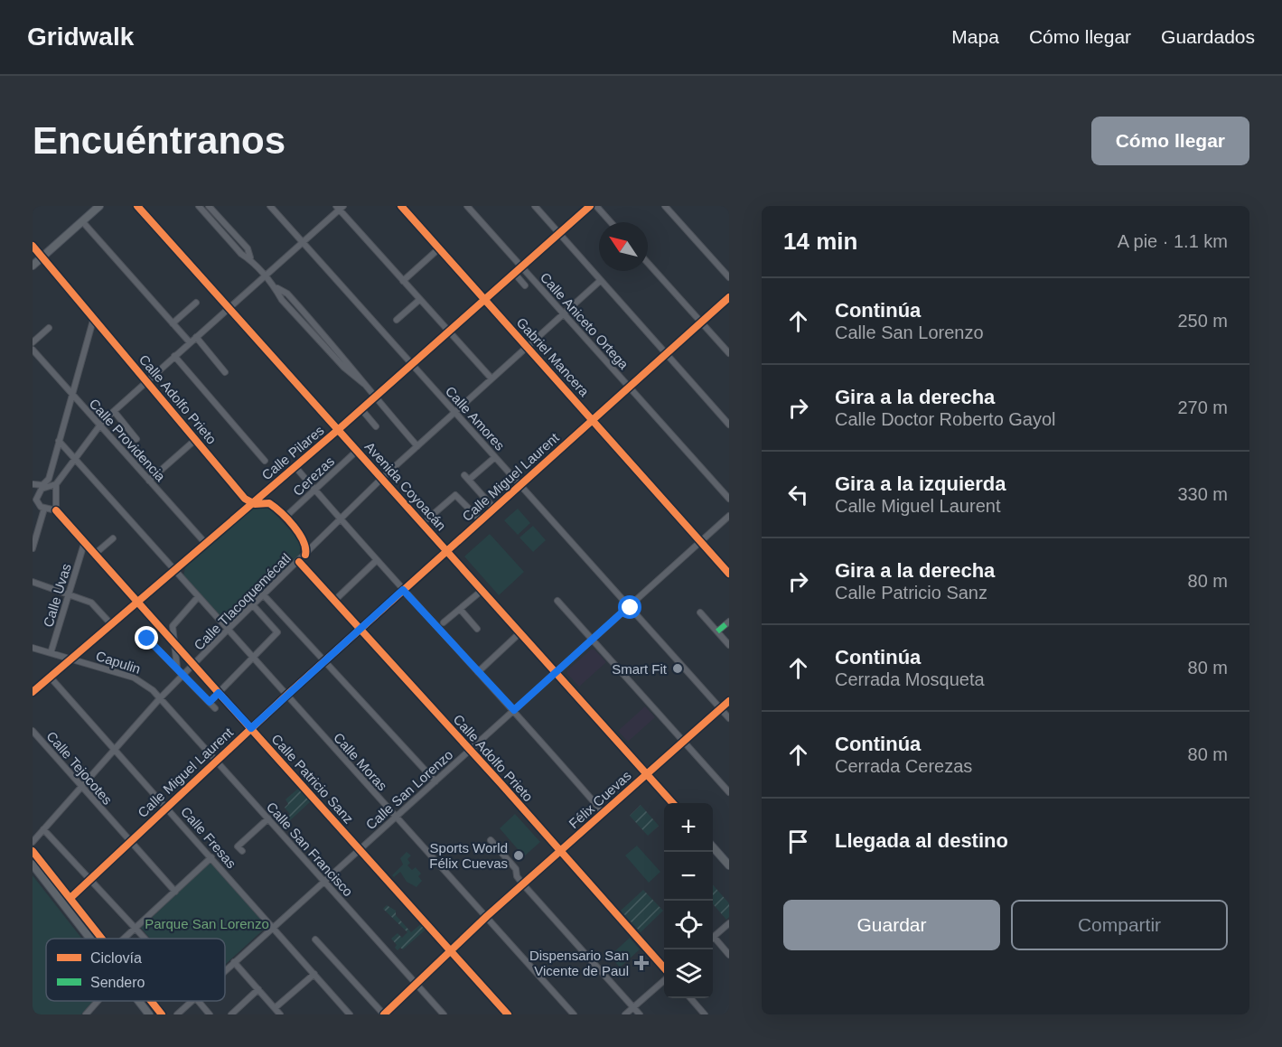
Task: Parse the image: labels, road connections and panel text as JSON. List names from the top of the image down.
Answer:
{
  "streets": {
    "main road": ["Gabriel Mancera", "Avenida Coyoacán", "Félix Cuevas"],
    "street": [
      "Calle Aniceto Ortega",
      "Calle Adolfo Prieto",
      "Calle Amores",
      "Calle Providencia",
      "Calle Pilares",
      "Cerezas",
      "Calle Miguel Laurent",
      "Calle Uvas",
      "Calle Tlacoquemécatl",
      "Capulin",
      "Calle Moras",
      "Calle Tejocotes",
      "Calle Patricio Sanz",
      "Calle San Lorenzo",
      "Calle Fresas",
      "Calle San Francisco"
    ]
  },
  "crossings": [
    ["Calle Aniceto Ortega", "Calle Pilares"],
    ["Calle Aniceto Ortega", "Calle Miguel Laurent"],
    ["Calle Aniceto Ortega", "Calle Tlacoquemécatl"],
    ["Gabriel Mancera", "Calle Pilares"],
    ["Gabriel Mancera", "Calle Miguel Laurent"],
    ["Gabriel Mancera", "Calle Tlacoquemécatl"],
    ["Gabriel Mancera", "Calle San Lorenzo"],
    ["Calle Adolfo Prieto", "Calle Pilares"],
    ["Calle Adolfo Prieto", "Calle Miguel Laurent"],
    ["Calle Adolfo Prieto", "Calle Tlacoquemécatl"],
    ["Calle Adolfo Prieto", "Calle San Lorenzo"],
    ["Calle Adolfo Prieto", "Félix Cuevas"],
    ["Calle Amores", "Calle Pilares"],
    ["Calle Amores", "Calle Miguel Laurent"],
    ["Calle Amores", "Calle Tlacoquemécatl"],
    ["Calle Amores", "Calle San Lorenzo"],
    ["Calle Amores", "Félix Cuevas"],
    ["Calle Providencia", "Calle Pilares"],
    ["Calle Pilares", "Avenida Coyoacán"],
    ["Calle Pilares", "Capulin"],
    ["Calle Pilares", "Calle Moras"],
    ["Calle Pilares", "Calle Patricio Sanz"],
    ["Calle Pilares", "Calle Fresas"],
    ["Cerezas", "Avenida Coyoacán"],
    ["Calle Miguel Laurent", "Avenida Coyoacán"],
    ["Calle Miguel Laurent", "Calle Moras"],
    ["Calle Miguel Laurent", "Calle Tejocotes"],
    ["Calle Miguel Laurent", "Calle Patricio Sanz"],
    ["Calle Miguel Laurent", "Calle Fresas"],
    ["Calle Miguel Laurent", "Calle San Francisco"],
    ["Avenida Coyoacán", "Calle Tlacoquemécatl"],
    ["Avenida Coyoacán", "Calle San Lorenzo"],
    ["Avenida Coyoacán", "Félix Cuevas"],
    ["Calle Uvas", "Capulin"],
    ["Calle Uvas", "Calle Patricio Sanz"],
    ["Calle Tlacoquemécatl", "Capulin"],
    ["Calle Tlacoquemécatl", "Calle Moras"],
    ["Calle Tlacoquemécatl", "Calle Tejocotes"],
    ["Calle Tlacoquemécatl", "Calle Patricio Sanz"],
    ["Calle Tlacoquemécatl", "Calle Fresas"],
    ["Calle Tlacoquemécatl", "Calle San Francisco"],
    ["Capulin", "Calle San Francisco"],
    ["Calle Moras", "Calle San Lorenzo"],
    ["Calle Moras", "Félix Cuevas"],
    ["Calle Patricio Sanz", "Calle San Lorenzo"],
    ["Calle Patricio Sanz", "Félix Cuevas"],
    ["Calle San Lorenzo", "Calle Fresas"],
    ["Calle San Lorenzo", "Calle San Francisco"],
    ["Félix Cuevas", "Calle San Francisco"]
  ],
  "parks": ["Parque San Lorenzo"],
  "places": {
    "other": ["Smart Fit", "Sports World Félix Cuevas"],
    "health": ["Dispensario San Vicente de Paul"]
  },
  "legend": ["Ciclovía", "Sendero"],
  "north": "top left",
  "page": {
    "header": "Gridwalk",
    "nav": ["Mapa", "Cómo llegar", "Guardados"],
    "buttons": [
      "Cómo llegar",
      ["Guardar", "Compartir"]
    ],
    "title": "Encuéntranos",
    "heading": ["14 min", "A pie · 1.1 km"],
    "list": [
      ["Continúa", "Calle San Lorenzo", "250 m"],
      ["Gira a la derecha", "Calle Doctor Roberto Gayol", "270 m"],
      ["Gira a la izquierda", "Calle Miguel Laurent", "330 m"],
      ["Gira a la derecha", "Calle Patricio Sanz", "80 m"],
      ["Continúa", "Cerrada Mosqueta", "80 m"],
      ["Continúa", "Cerrada Cerezas", "80 m"],
      "Llegada al destino"
    ],
    "map_buttons": ["+", "−"]
  }
}
